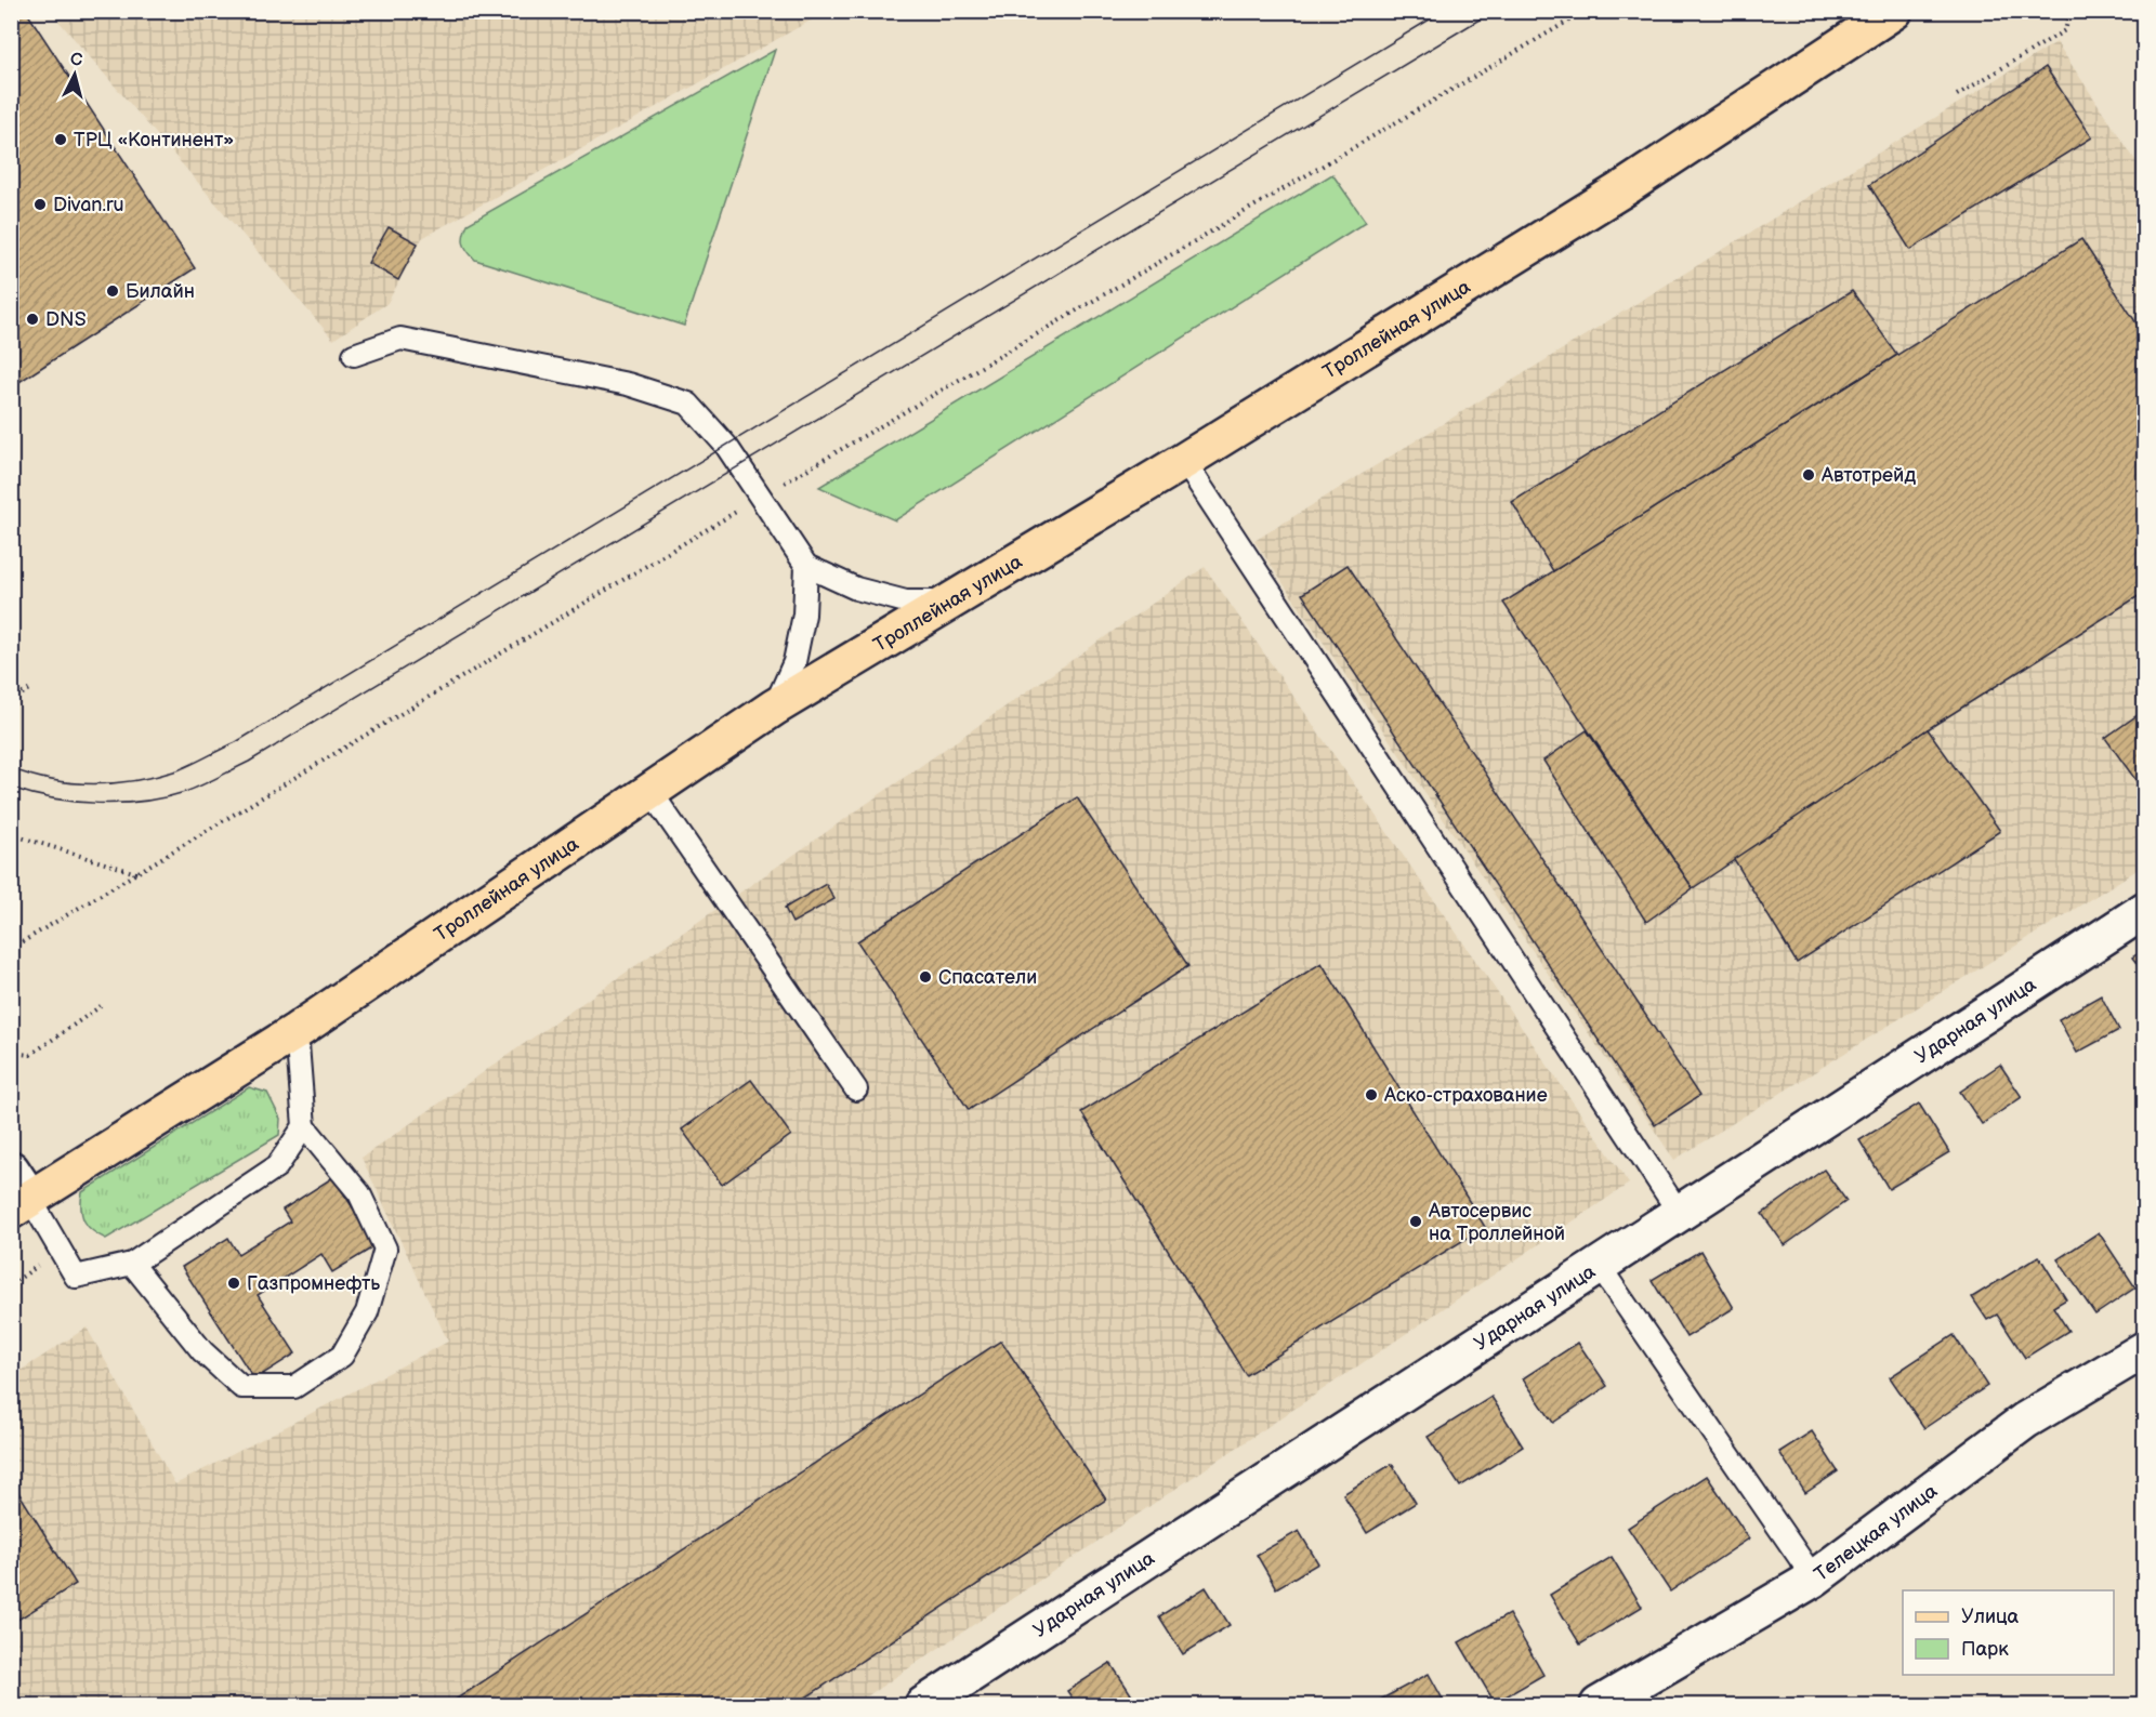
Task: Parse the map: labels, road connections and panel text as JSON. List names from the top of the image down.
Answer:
{
  "streets": {
    "main road": ["Троллейная улица"],
    "street": ["Ударная улица", "Телецкая улица"]
  },
  "places": [
    "ТРЦ «Континент»",
    "Divan.ru",
    "Билайн",
    "DNS",
    "Автотрейд",
    "Спасатели",
    "Аско-страхование",
    "Автосервис на Троллейной",
    "Газпромнефть"
  ],
  "legend": ["Улица", "Парк"],
  "north": "top"
}
